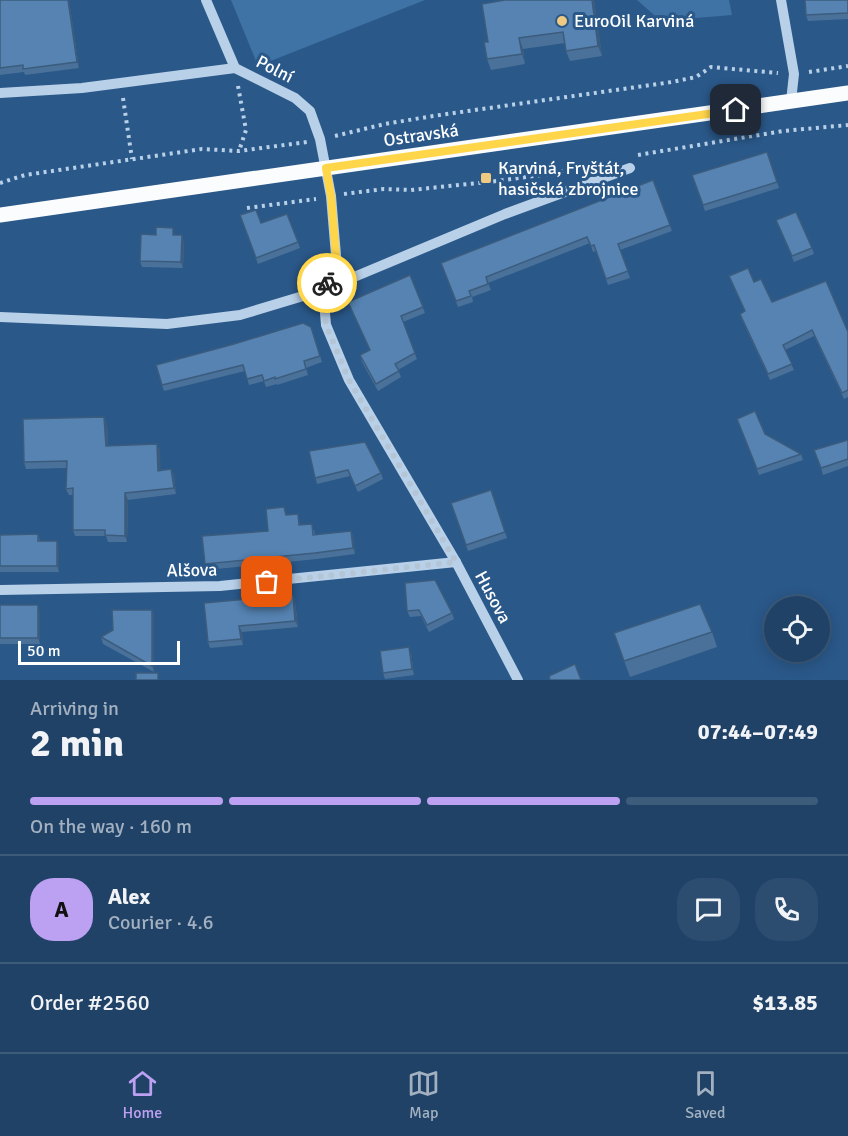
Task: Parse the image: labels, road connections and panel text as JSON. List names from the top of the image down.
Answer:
{
  "streets": {
    "main road": ["Ostravská"],
    "street": ["Polní", "Alšova", "Husova"]
  },
  "crossings": [
    ["Polní", "Ostravská"],
    ["Alšova", "Husova"]
  ],
  "places": {
    "other": ["EuroOil Karviná"],
    "transit": ["Karviná, Fryštát, hasičská zbrojnice"]
  },
  "scale_bar": "50 m",
  "page": {
    "scale": "50 m",
    "heading": ["2 min", "Arriving in", "07:44–07:49"],
    "panel": [
      "Alex",
      "Courier · 4.6",
      "Order #2560",
      "$13.85"
    ],
    "bar": "On the way · 160 m",
    "round": "A",
    "tabs": ["Home", "Map", "Saved"]
  }
}
